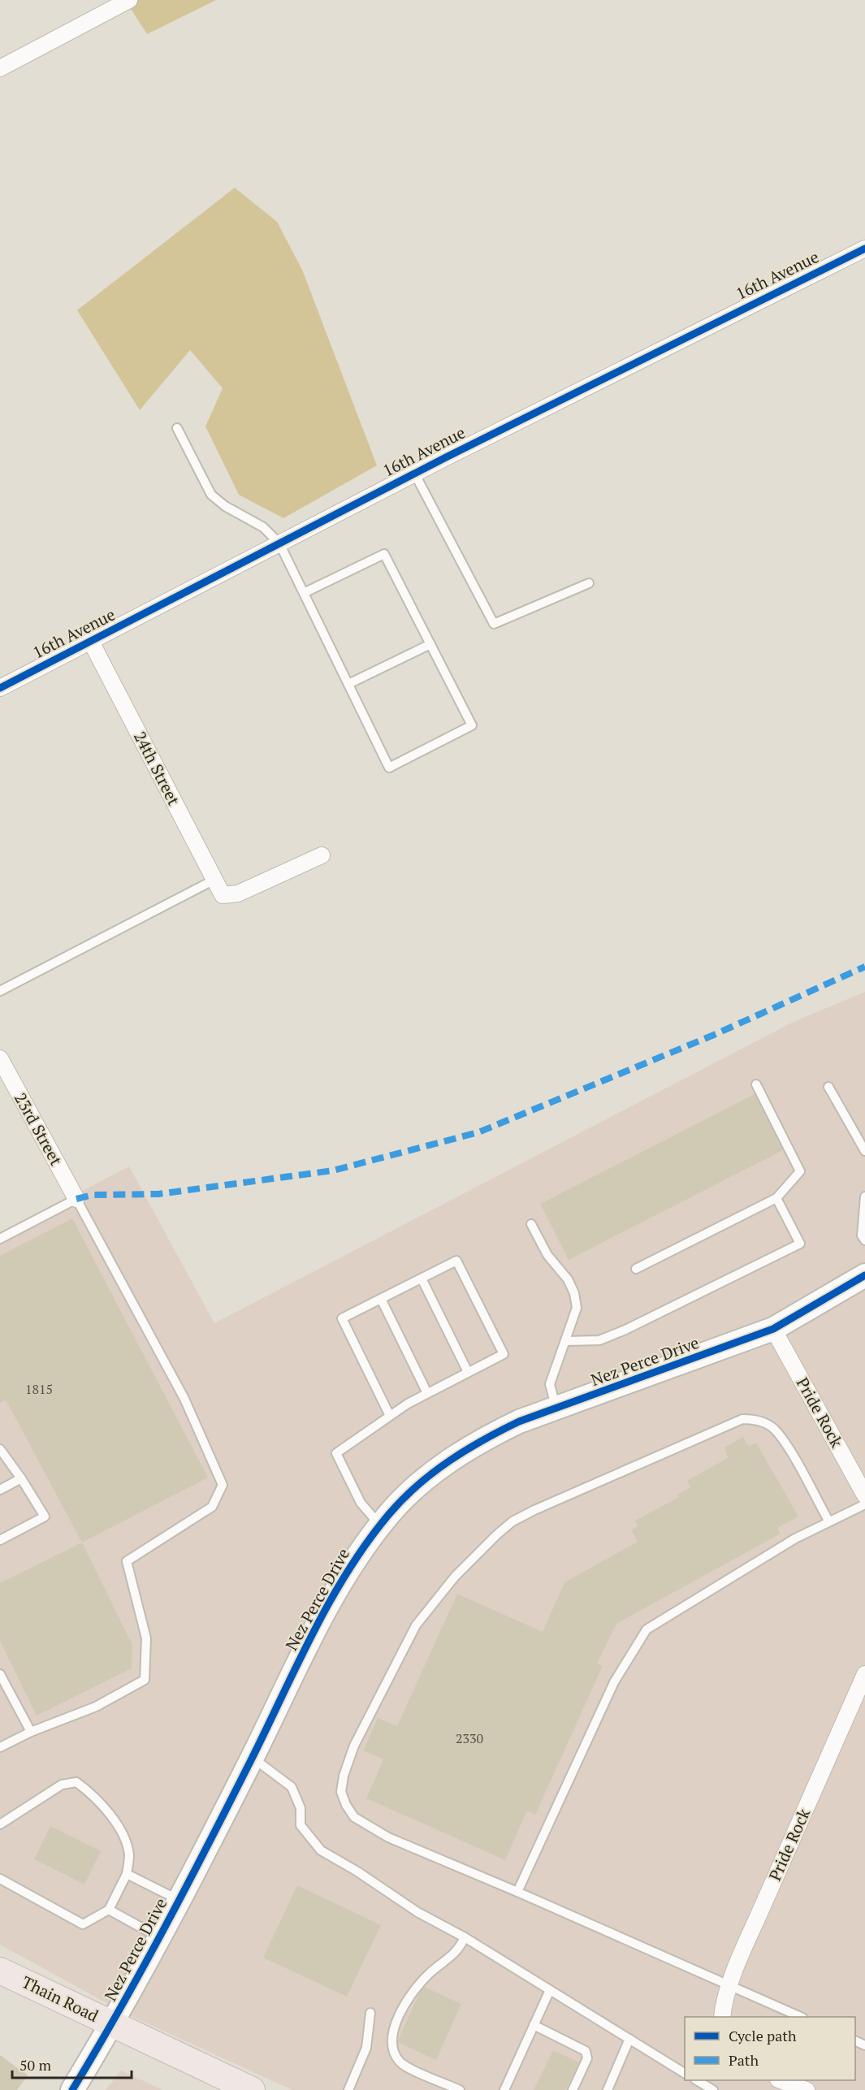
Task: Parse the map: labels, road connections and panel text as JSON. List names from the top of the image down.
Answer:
{
  "streets": {
    "main road": ["Thain Road"],
    "street": [
      "16th Avenue",
      "24th Street",
      "23rd Street",
      "Nez Perce Drive",
      "Pride Rock"
    ]
  },
  "crossings": [
    ["16th Avenue", "24th Street"],
    ["Nez Perce Drive", "Pride Rock"],
    ["Nez Perce Drive", "Thain Road"]
  ],
  "house_numbers": ["1815", "2330"],
  "legend": ["Cycle path", "Path"],
  "scale_bar": "50 m"
}
